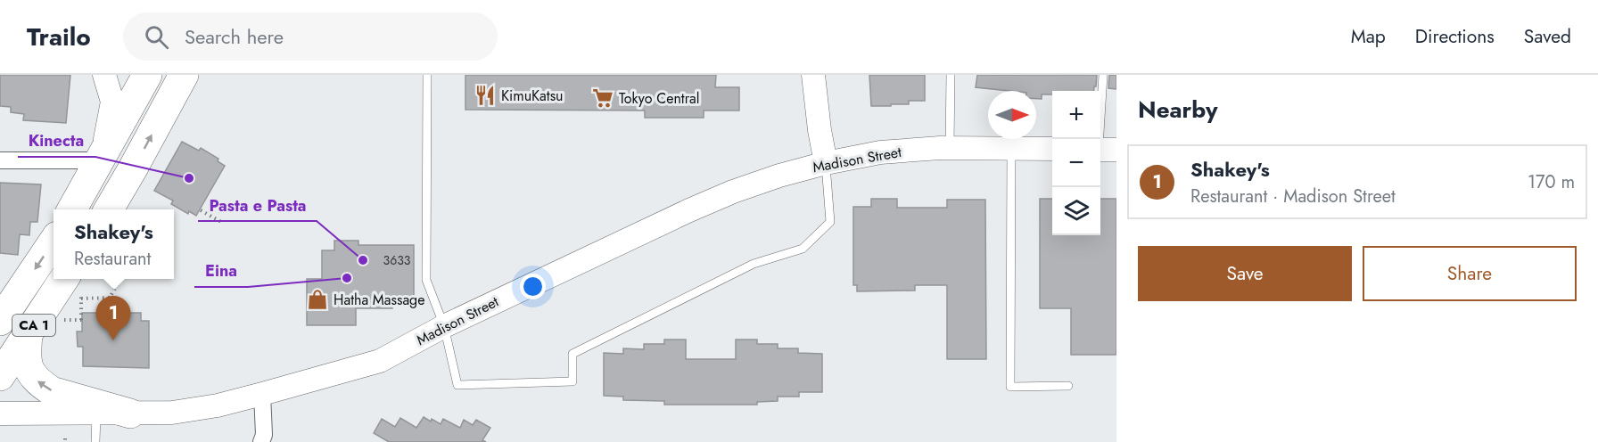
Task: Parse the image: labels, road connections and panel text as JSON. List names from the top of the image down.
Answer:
{
  "streets": {
    "highway": ["CA 1"],
    "main road": ["Madison Street"]
  },
  "places": {
    "restaurant": ["KimuKatsu"],
    "supermarket": ["Tokyo Central"],
    "other": ["Kinecta", "Pasta e Pasta", "Eina"],
    "shop": ["Hatha Massage"]
  },
  "house_numbers": ["3633"],
  "north": "right",
  "page": {
    "header": "Trailo",
    "search": "Search here",
    "nav": ["Map", "Directions", "Saved"],
    "heading": "Nearby",
    "map_buttons": ["+", "−"],
    "list": [
      {
        "mark": "1",
        "name": "Shakey's",
        "note": "Restaurant · Madison Street",
        "value": "170 m"
      }
    ],
    "popup": ["Shakey's", "Restaurant"],
    "buttons": ["Save", "Share"],
    "pins": "1"
  }
}
